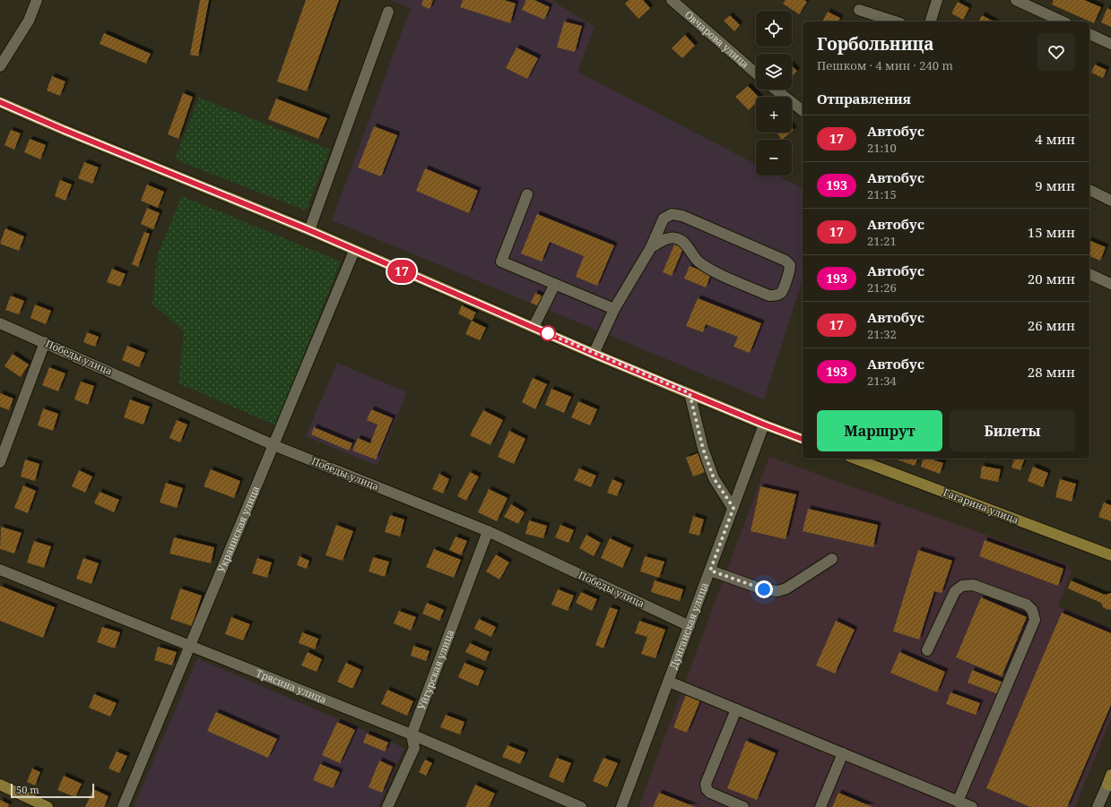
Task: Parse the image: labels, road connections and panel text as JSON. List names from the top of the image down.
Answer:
{
  "streets": {
    "main road": ["Гагарина улица"],
    "street": [
      "Овчарова улица",
      "Победы улица",
      "Украинская улица",
      "Дунганская улица",
      "Уйгурская улица",
      "Трясина улица"
    ]
  },
  "crossings": [
    ["Победы улица", "Украинская улица"],
    ["Победы улица", "Дунганская улица"],
    ["Победы улица", "Уйгурская улица"],
    ["Украинская улица", "Трясина улица"],
    ["Уйгурская улица", "Трясина улица"]
  ],
  "lines": ["bus line 17"],
  "scale_bar": "50 m",
  "page": {
    "on_map": "17",
    "map_buttons": ["+", "−"],
    "heading": [
      ["Горбольница", "Пешком · 4 мин · 240 m"],
      "Отправления"
    ],
    "list": [
      {
        "mark": "17",
        "name": "Автобус",
        "note": "21:10",
        "value": "4 мин"
      },
      {
        "mark": "193",
        "name": "Автобус",
        "note": "21:15",
        "value": "9 мин"
      },
      {
        "mark": "17",
        "name": "Автобус",
        "note": "21:21",
        "value": "15 мин"
      },
      {
        "mark": "193",
        "name": "Автобус",
        "note": "21:26",
        "value": "20 мин"
      },
      {
        "mark": "17",
        "name": "Автобус",
        "note": "21:32",
        "value": "26 мин"
      },
      {
        "mark": "193",
        "name": "Автобус",
        "note": "21:34",
        "value": "28 мин"
      }
    ],
    "buttons": ["Маршрут", "Билеты"],
    "scale": "50 m"
  }
}
